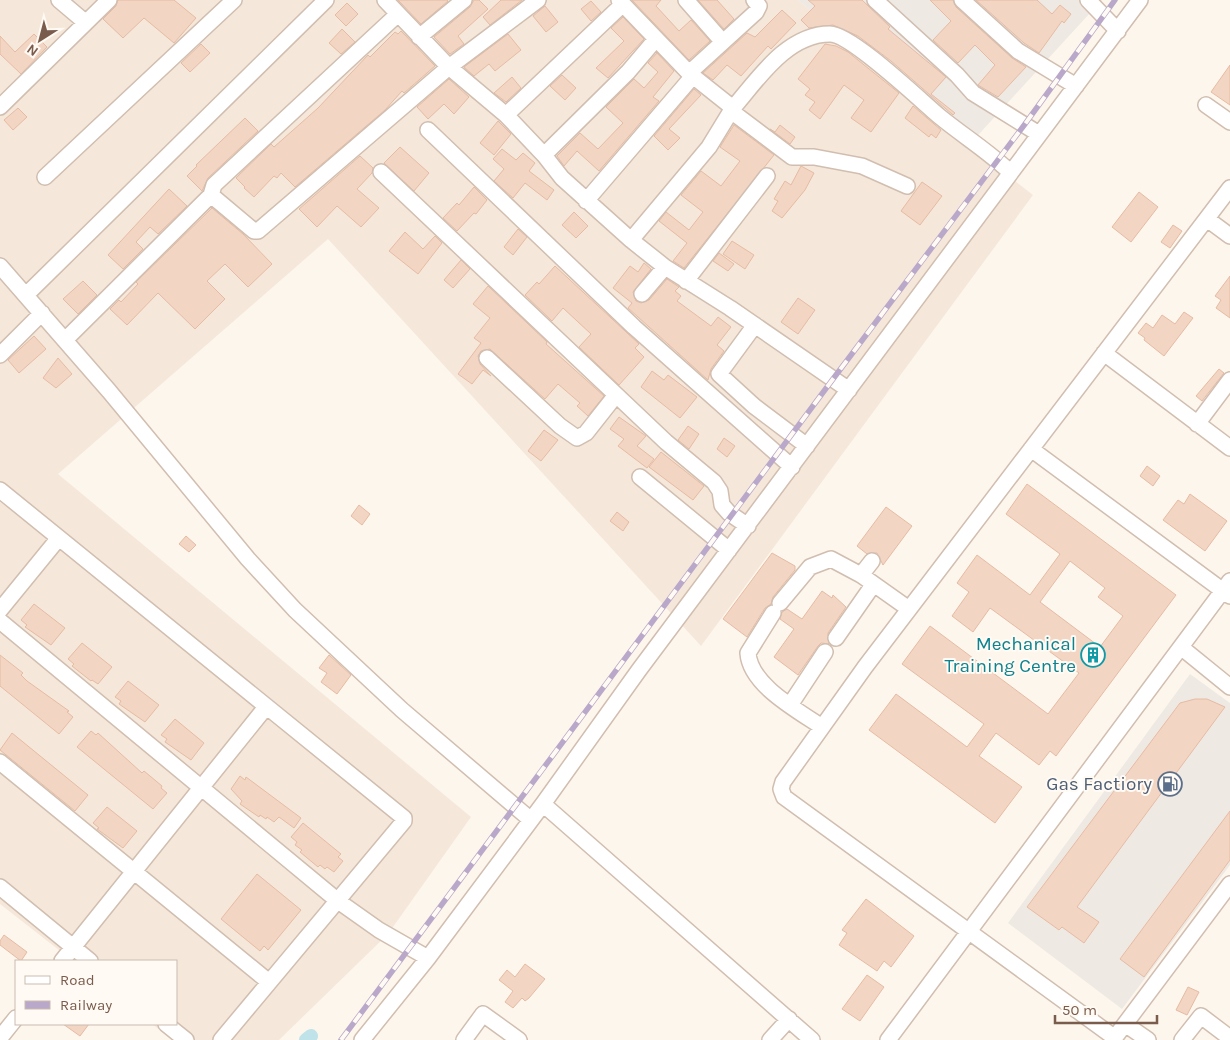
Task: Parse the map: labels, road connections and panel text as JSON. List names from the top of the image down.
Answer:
{
  "places": {
    "building": ["Mechanical Training Centre"],
    "fuel station": ["Gas Factiory"]
  },
  "legend": ["Road", "Railway"],
  "scale_bar": "50 m",
  "north": "bottom left"
}
